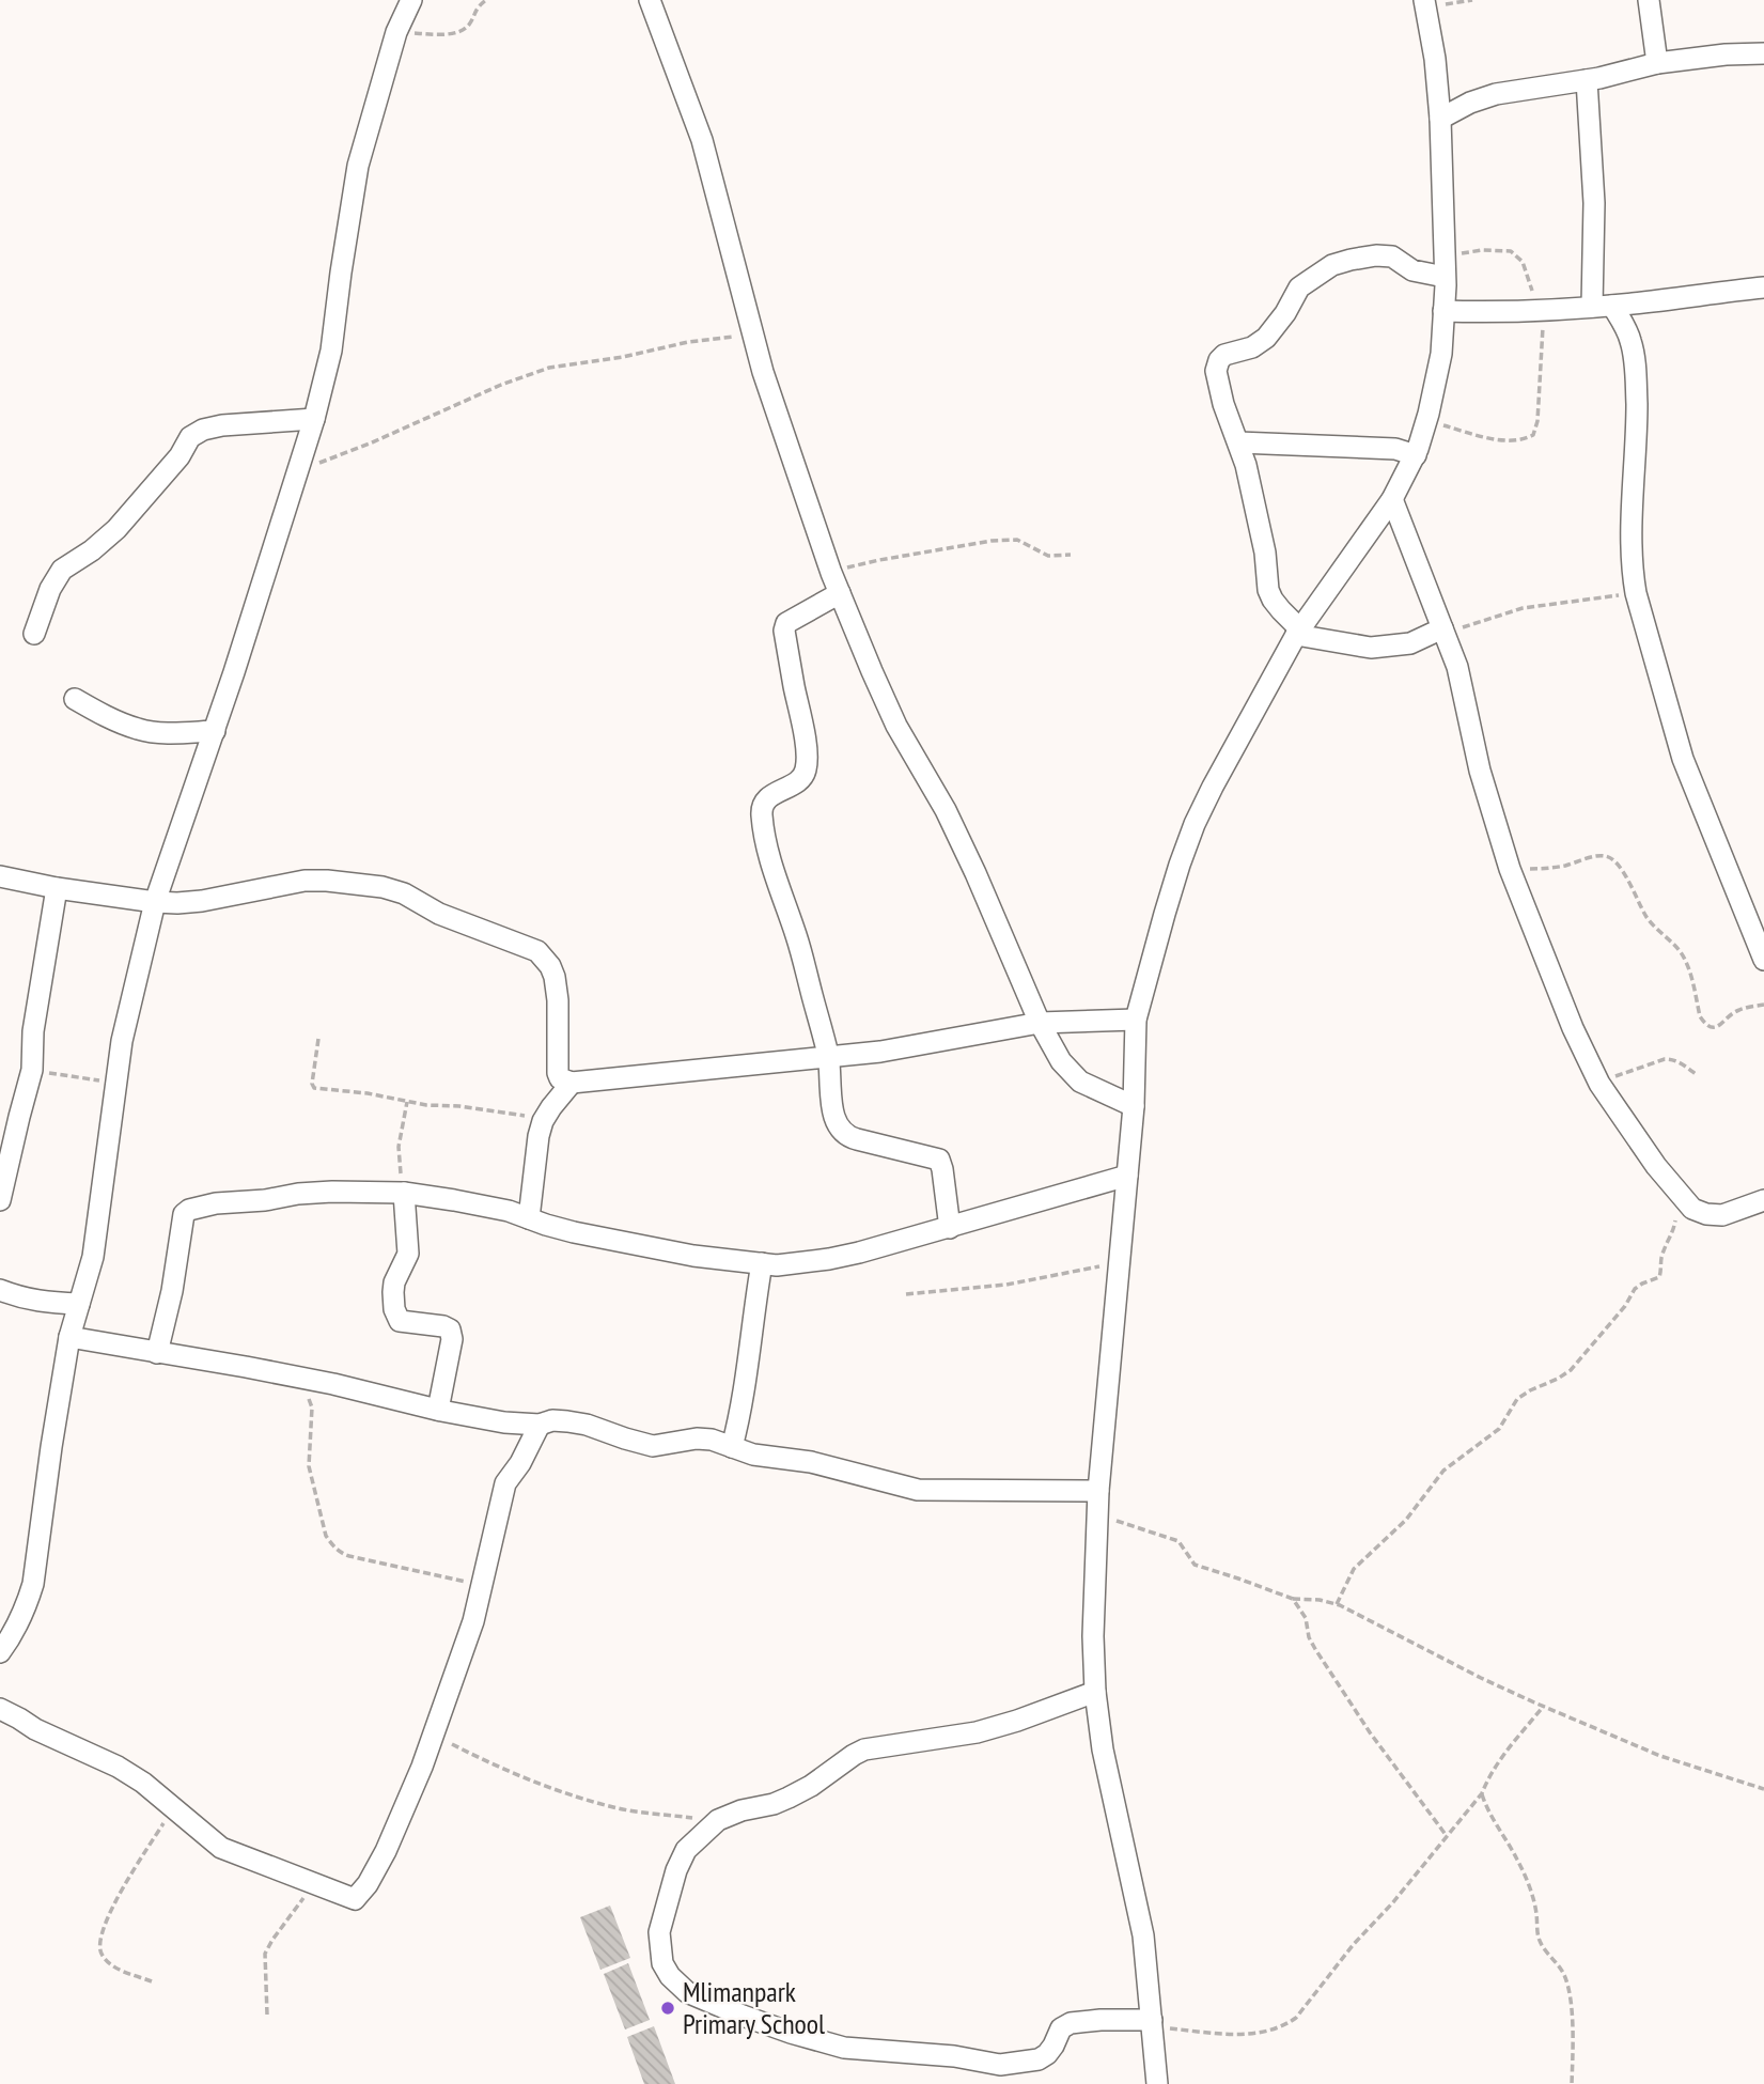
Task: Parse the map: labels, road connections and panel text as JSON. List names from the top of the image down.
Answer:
{
  "places": ["Mlimanpark Primary School"]
}
